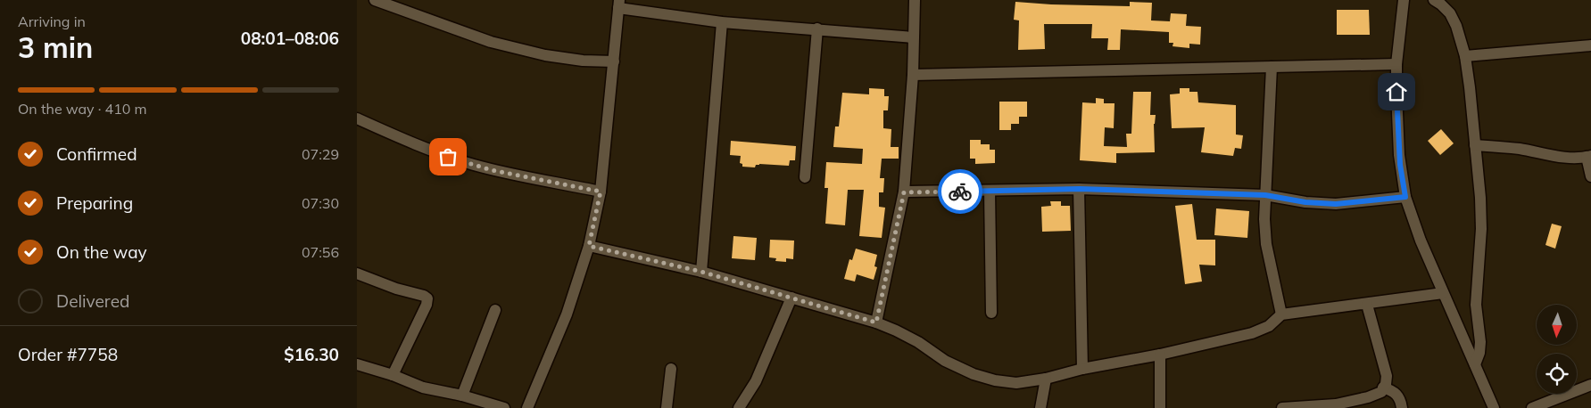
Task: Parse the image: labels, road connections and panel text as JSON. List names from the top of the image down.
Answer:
{
  "north": "bottom",
  "page": {
    "heading": ["3 min", "Arriving in", "08:01–08:06"],
    "panel": ["Order #7758", "$16.30"],
    "bar": "On the way · 410 m",
    "list": [
      ["Confirmed", "07:29"],
      ["Preparing", "07:30"],
      ["On the way", "07:56"],
      "Delivered"
    ]
  }
}
